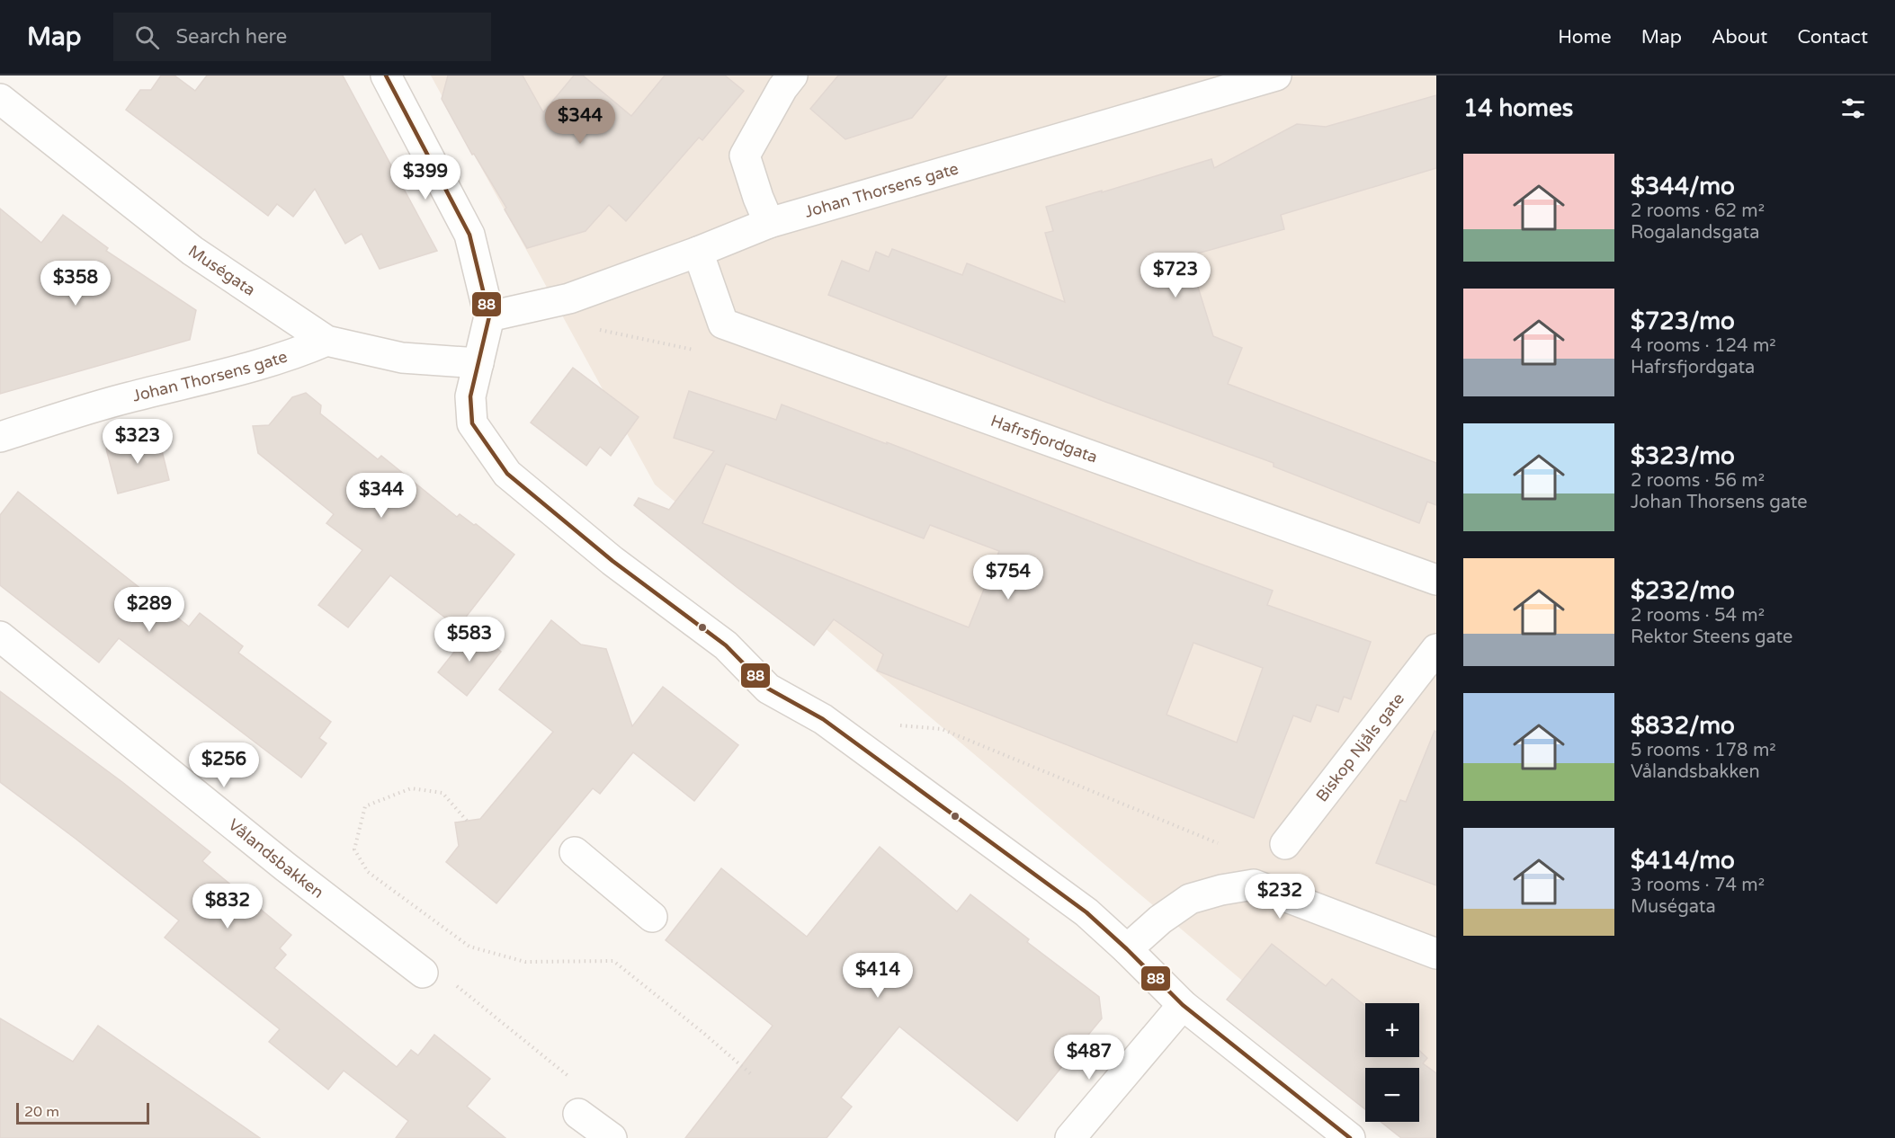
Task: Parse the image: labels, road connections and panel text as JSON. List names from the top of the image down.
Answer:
{
  "streets": {
    "street": [
      "Johan Thorsens gate",
      "Muségata",
      "Hafrsfjordgata",
      "Biskop Njåls gate",
      "Vålandsbakken"
    ]
  },
  "crossings": [
    ["Johan Thorsens gate", "Muségata"]
  ],
  "lines": ["transit line 88"],
  "scale_bar": "20 m",
  "page": {
    "header": "Map",
    "search": "Search here",
    "nav": [
      "Home",
      "Map",
      "About",
      "Contact"
    ],
    "heading": "14 homes",
    "price": [
      "$344",
      "$399",
      "$723",
      "$358",
      "$323",
      "$344",
      "$754",
      "$289",
      "$583",
      "$256",
      "$232",
      "$832",
      "$414",
      "$487"
    ],
    "list": [
      {
        "name": "$344/mo",
        "note": "2 rooms · 62 m² · Rogalandsgata"
      },
      {
        "name": "$723/mo",
        "note": "4 rooms · 124 m² · Hafrsfjordgata"
      },
      {
        "name": "$323/mo",
        "note": "2 rooms · 56 m² · Johan Thorsens gate"
      },
      {
        "name": "$232/mo",
        "note": "2 rooms · 54 m² · Rektor Steens gate"
      },
      {
        "name": "$832/mo",
        "note": "5 rooms · 178 m² · Vålandsbakken"
      },
      {
        "name": "$414/mo",
        "note": "3 rooms · 74 m² · Muségata"
      }
    ],
    "map_buttons": ["+", "−"],
    "scale": "20 m"
  }
}
